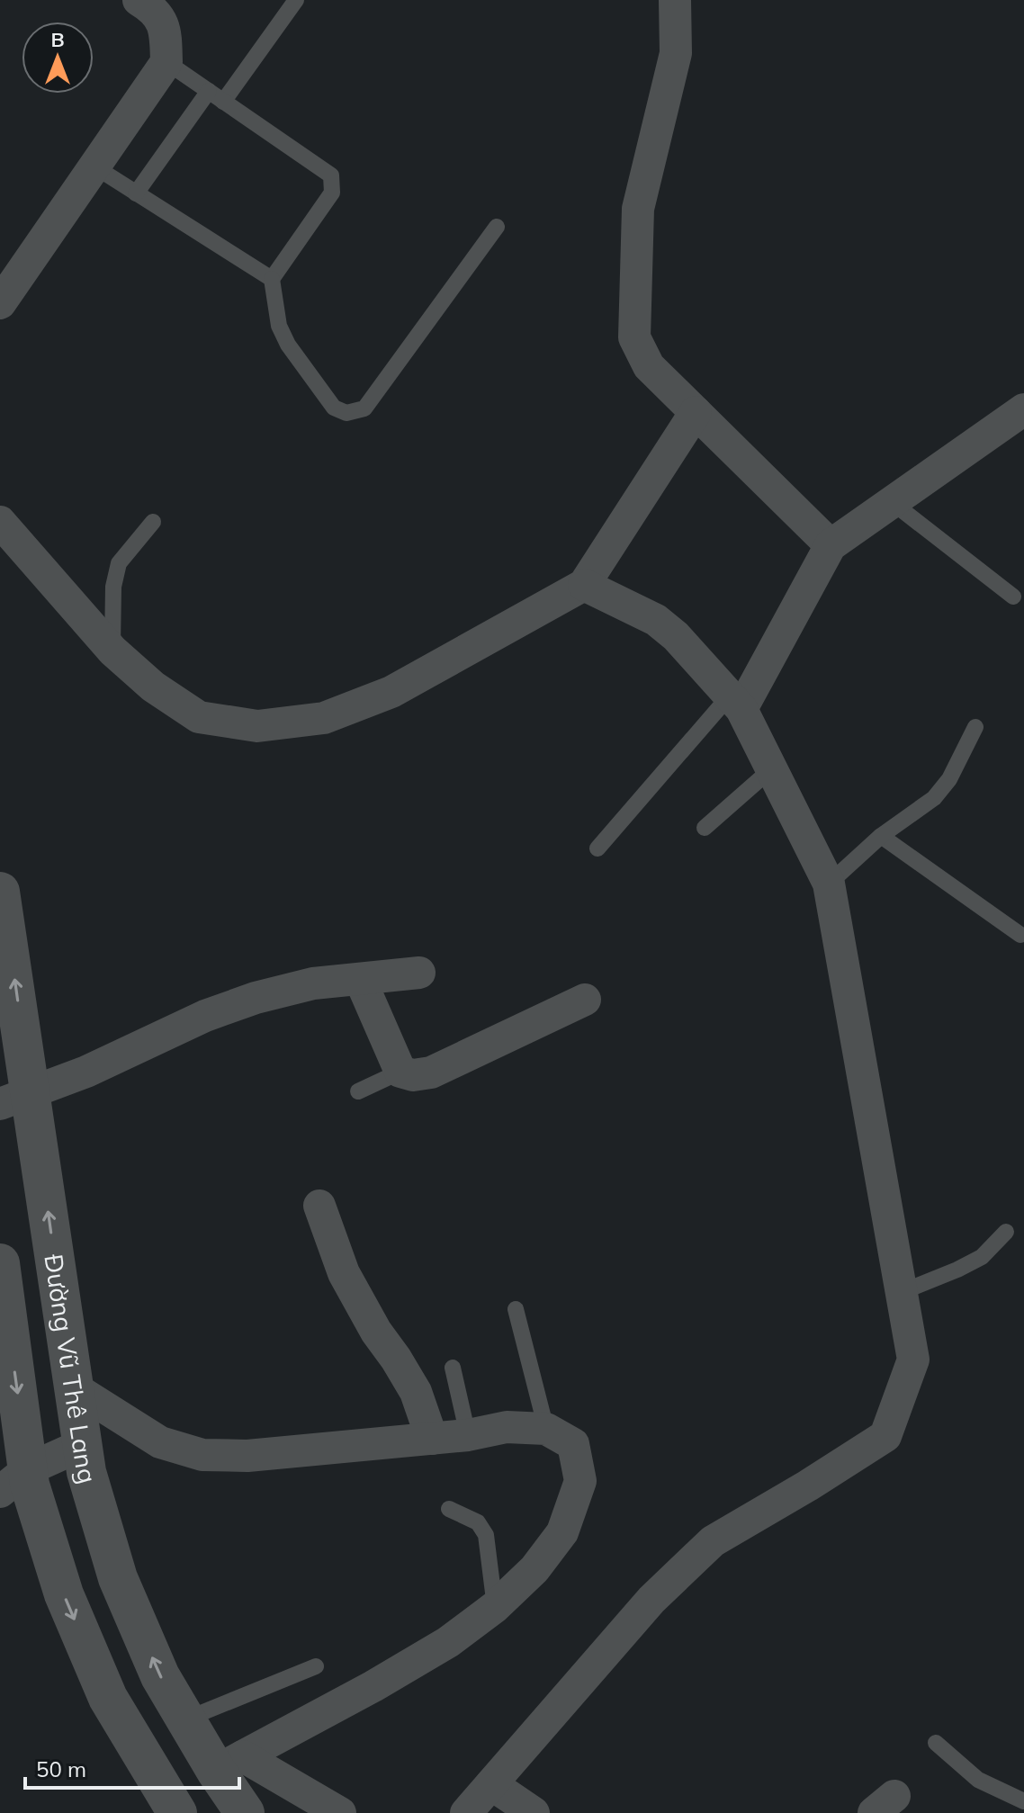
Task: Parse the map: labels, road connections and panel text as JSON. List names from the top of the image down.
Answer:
{
  "streets": {
    "street": ["Đường Vũ Thê Lang"]
  },
  "scale_bar": "50 m",
  "north": "top"
}
